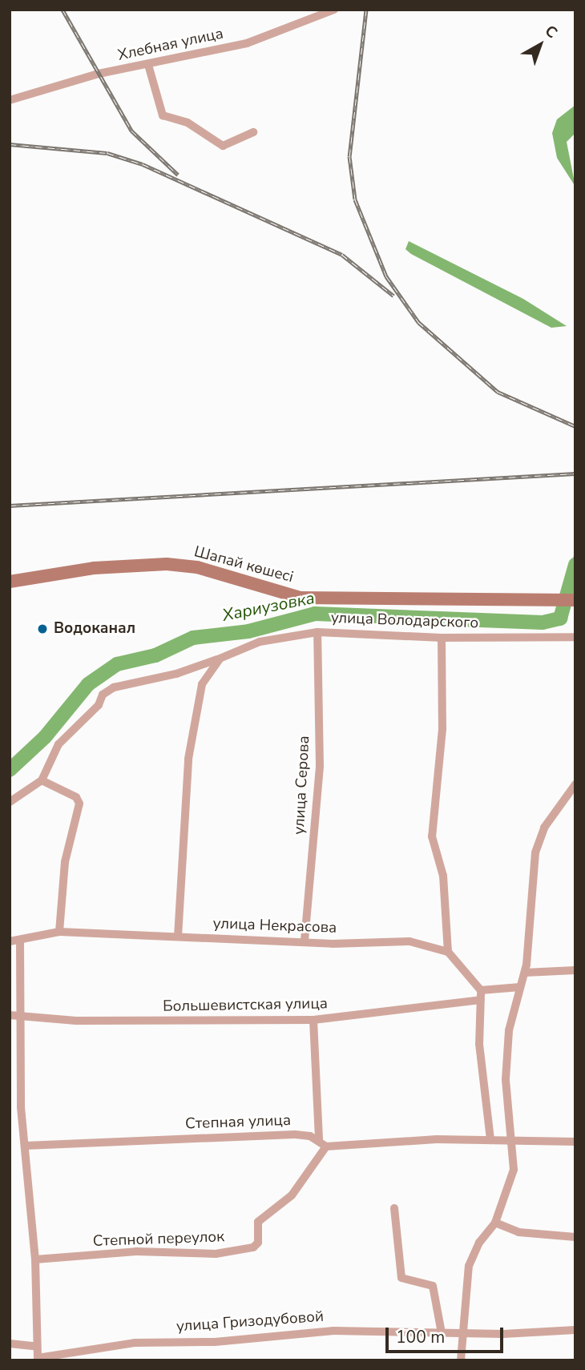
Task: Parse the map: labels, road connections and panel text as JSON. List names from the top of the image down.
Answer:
{
  "streets": {
    "street": [
      "Хлебная улица",
      "Шапай көшесі",
      "улица Володарского",
      "улица Серова",
      "улица Некрасова",
      "Большевистская улица",
      "Степная улица",
      "Степной переулок",
      "улица Гризодубовой"
    ]
  },
  "crossings": [
    ["улица Володарского", "улица Серова"],
    ["улица Серова", "улица Некрасова"],
    ["Степная улица", "Степной переулок"]
  ],
  "water": ["Хариузовка"],
  "places": ["Водоканал"],
  "scale_bar": "100 m",
  "north": "top right"
}
